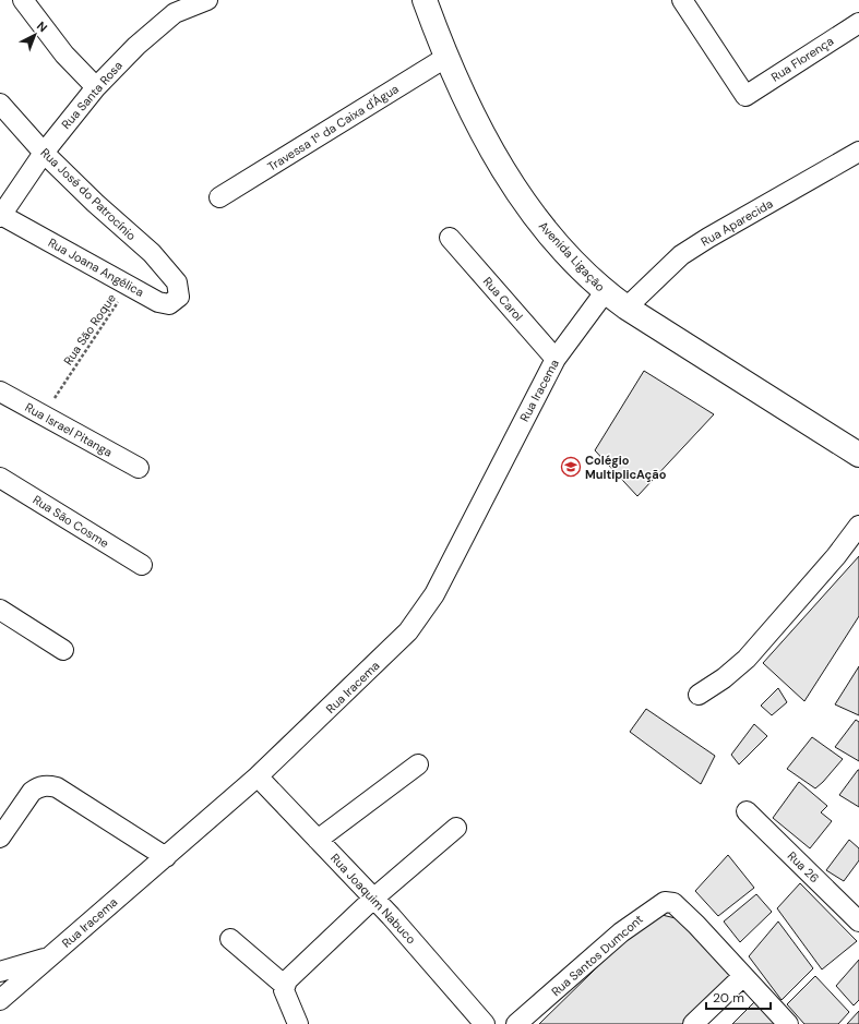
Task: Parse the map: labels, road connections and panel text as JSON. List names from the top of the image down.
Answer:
{
  "streets": {
    "main road": ["Avenida Ligação"],
    "street": [
      "Rua Florença",
      "Rua Santa Rosa",
      "Travessa 1ª da Caixa d'Água",
      "Rua José do Patrocínio",
      "Rua Aparecida",
      "Rua Joana Angélica",
      "Rua Carol",
      "Rua Iracema",
      "Rua Israel Pitanga",
      "Rua São Cosme",
      "Rua 26",
      "Rua Joaquim Nabuco",
      "Rua Santos Dumcont"
    ],
    "path": ["Rua São Roque"]
  },
  "crossings": [
    ["Rua Santa Rosa", "Rua José do Patrocínio"],
    ["Rua Santa Rosa", "Rua Joana Angélica"],
    ["Travessa 1ª da Caixa d'Água", "Avenida Ligação"],
    ["Rua José do Patrocínio", "Rua Joana Angélica"],
    ["Rua Aparecida", "Avenida Ligação"],
    ["Avenida Ligação", "Rua Iracema"],
    ["Rua Joana Angélica", "Rua São Roque"],
    ["Rua Carol", "Rua Iracema"],
    ["Rua São Roque", "Rua Israel Pitanga"],
    ["Rua Iracema", "Rua Joaquim Nabuco"]
  ],
  "places": {
    "school or university": ["Colégio MultiplicAção"]
  },
  "scale_bar": "20 m",
  "north": "top right"
}
